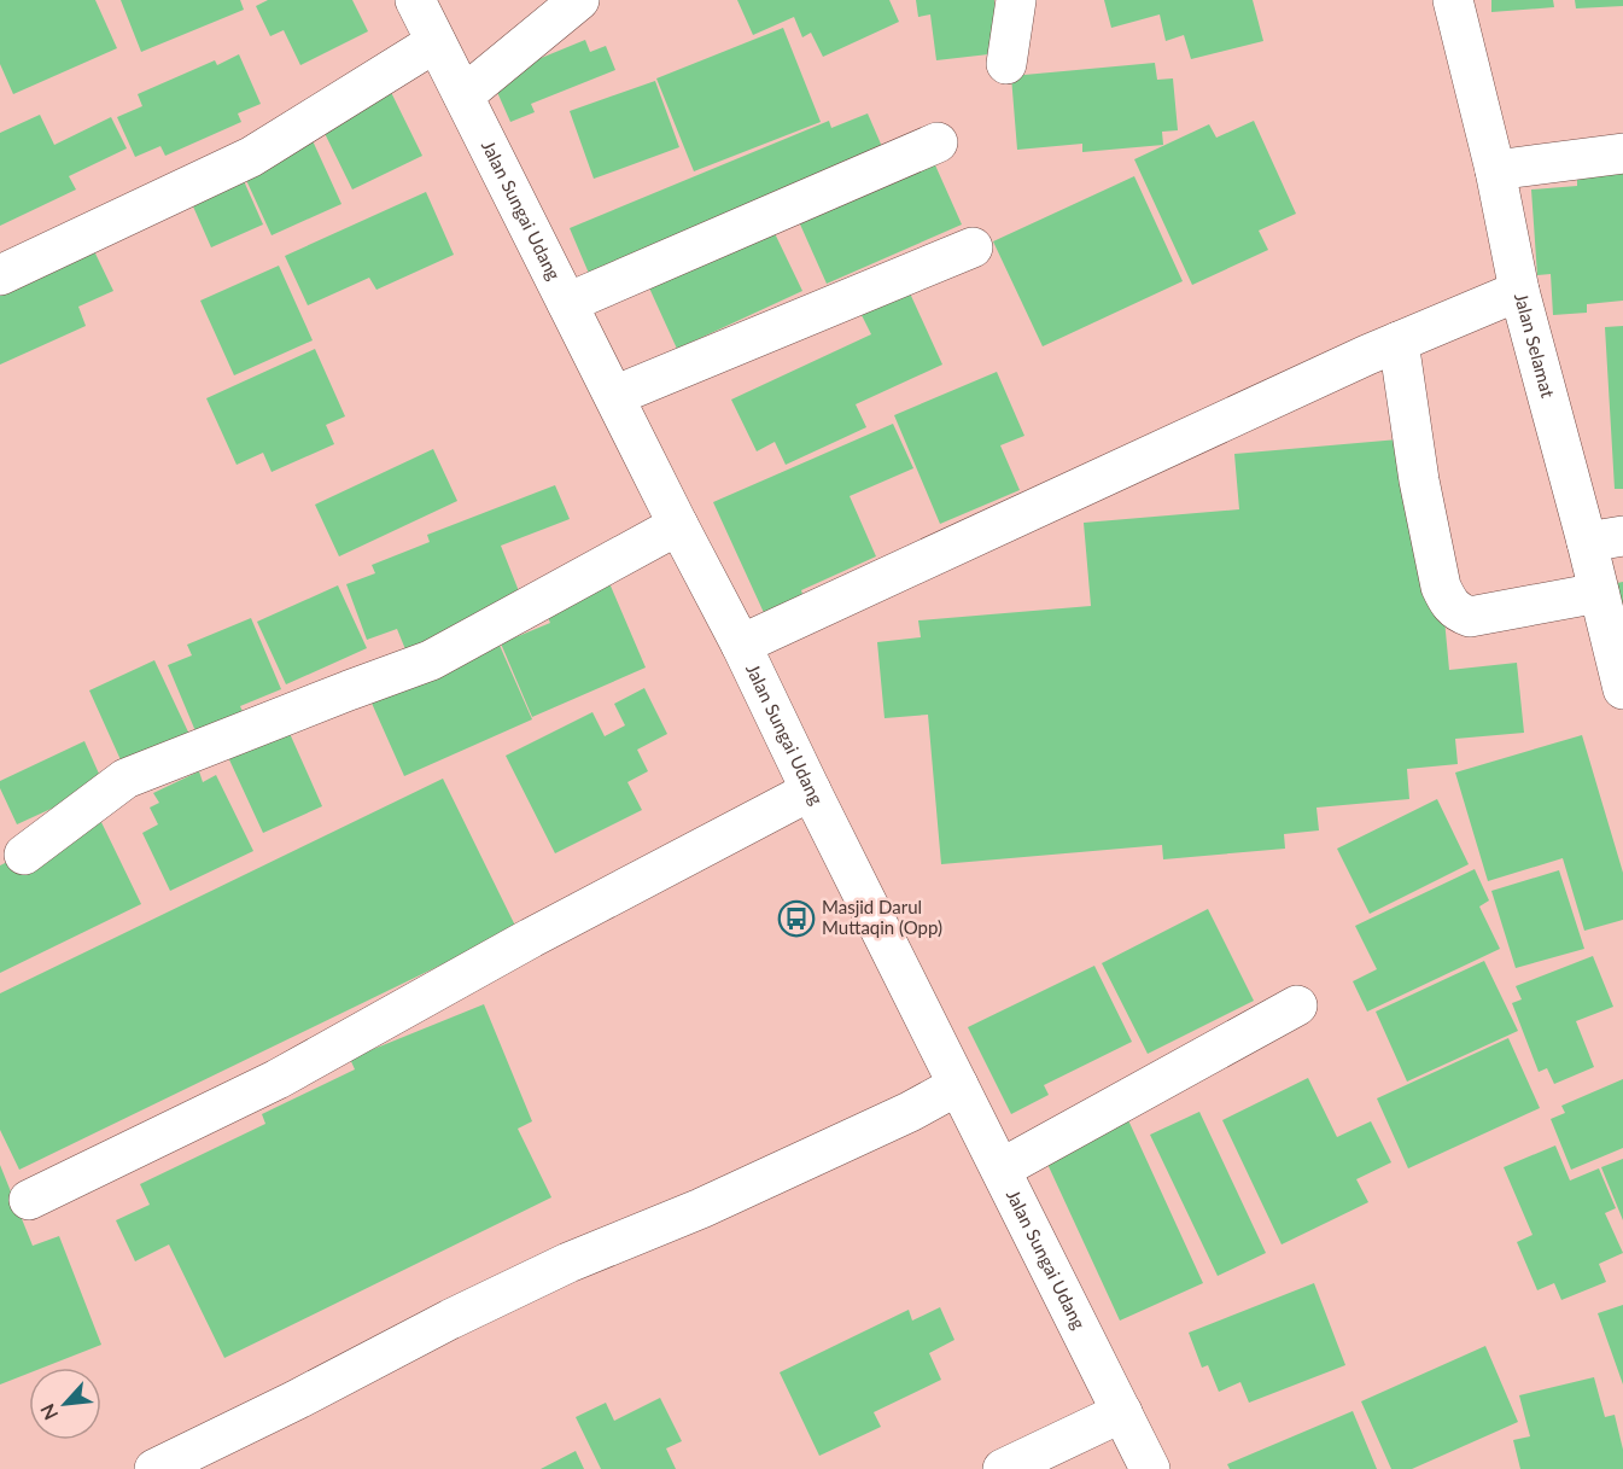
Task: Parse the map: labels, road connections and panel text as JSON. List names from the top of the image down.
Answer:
{
  "streets": {
    "street": ["Jalan Sungai Udang", "Jalan Selamat"]
  },
  "places": {
    "bus stop": ["Masjid Darul Muttaqin (Opp)"]
  },
  "north": "bottom left"
}
